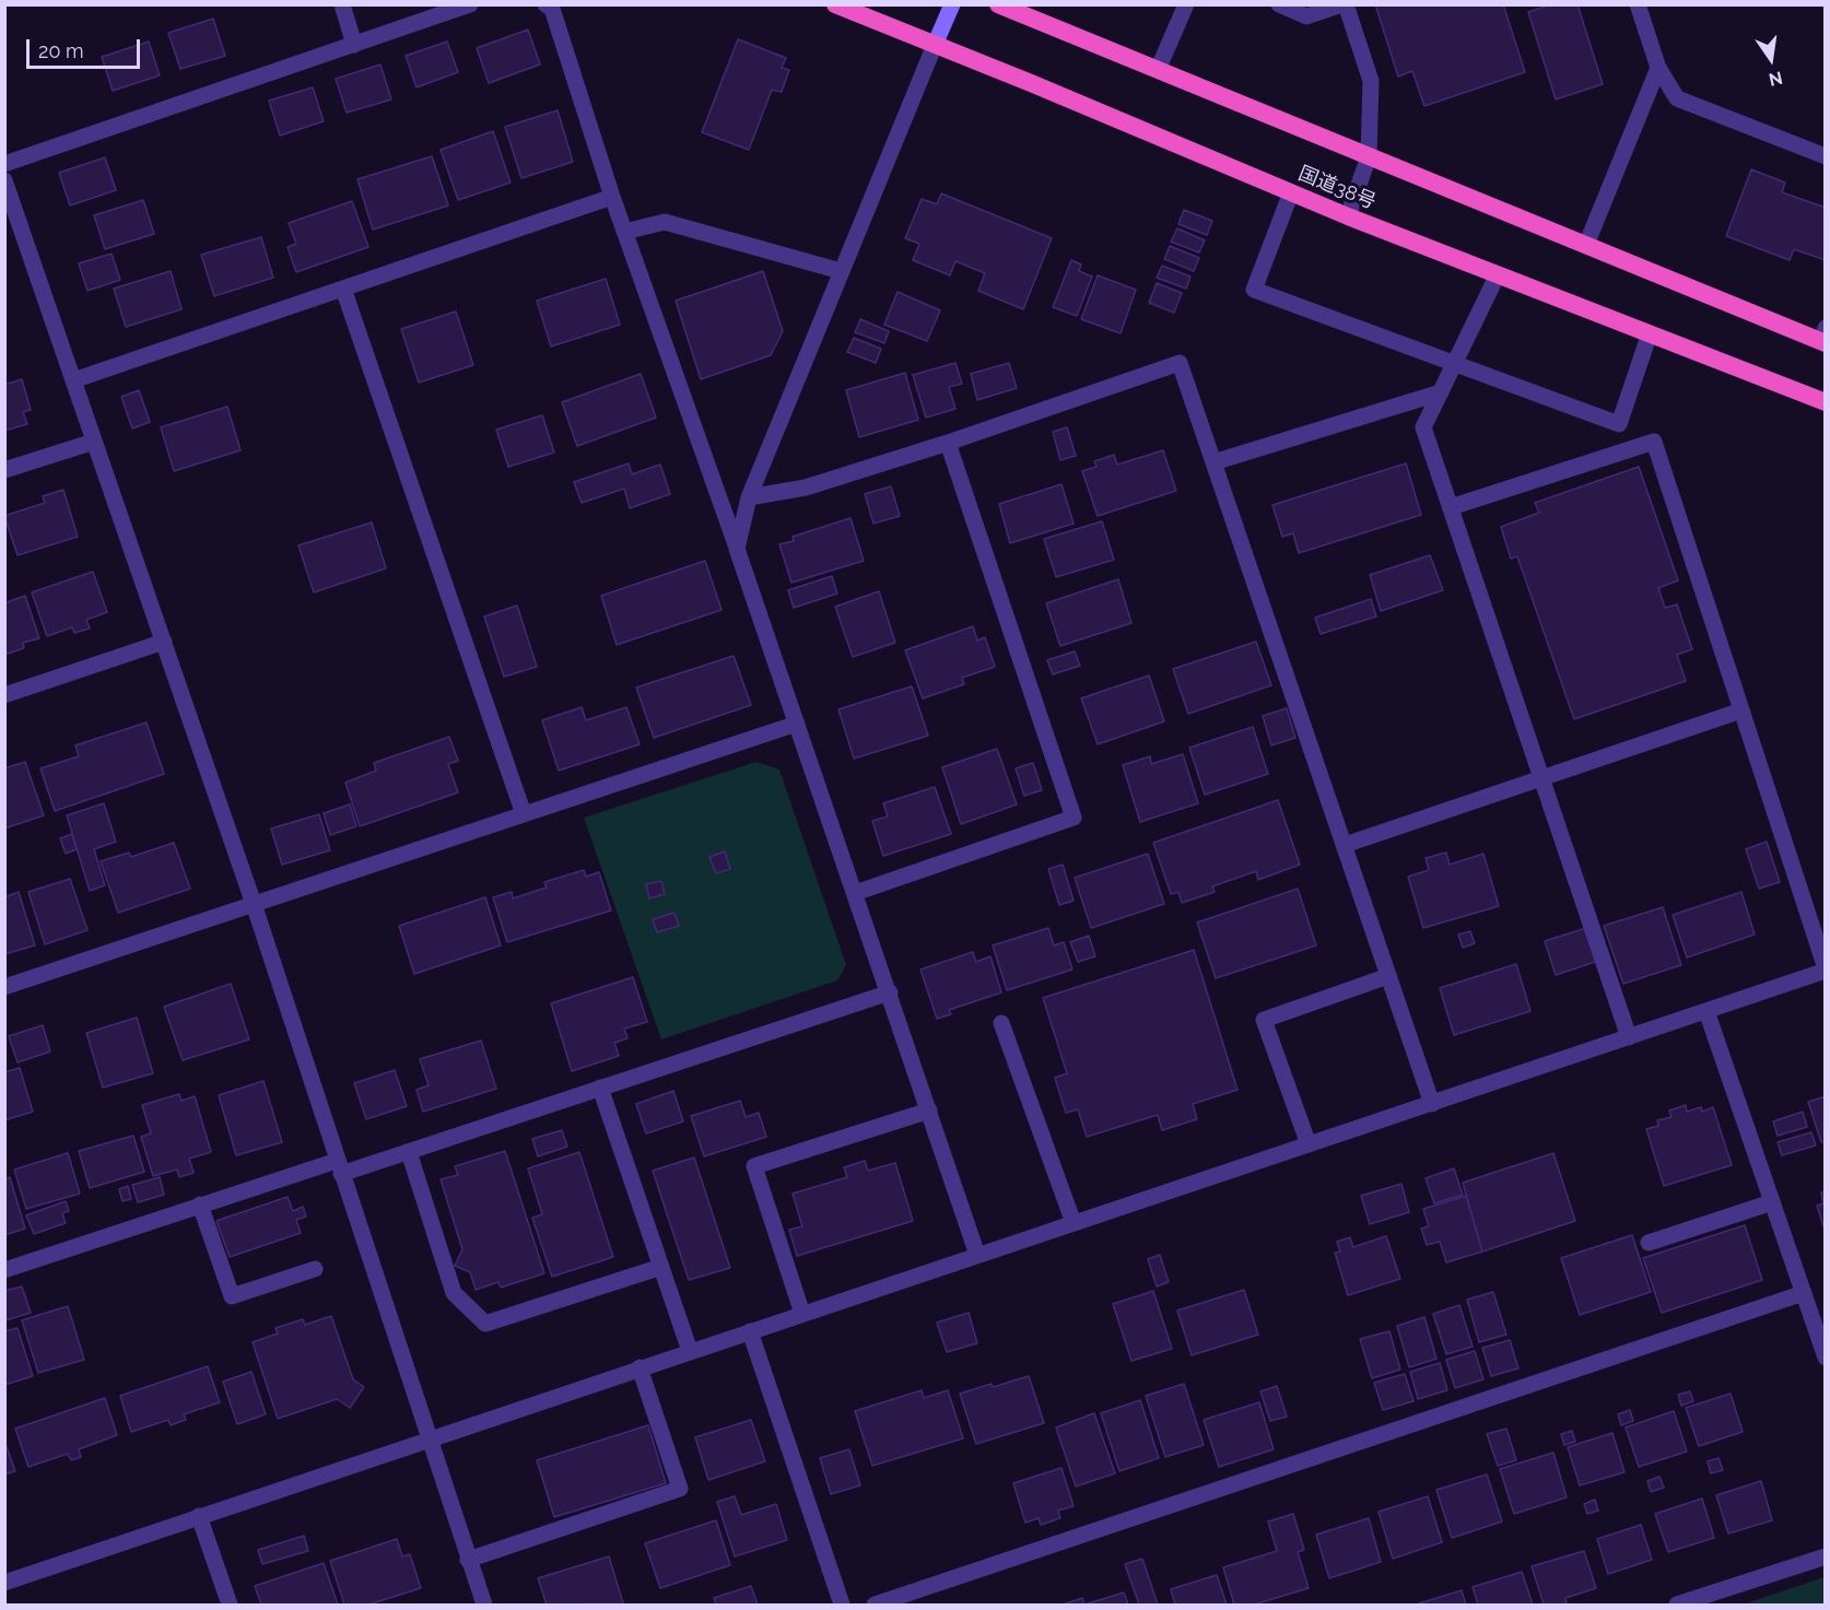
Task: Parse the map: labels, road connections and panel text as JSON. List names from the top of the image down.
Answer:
{
  "streets": {
    "highway": ["国道38号"]
  },
  "scale_bar": "20 m",
  "north": "bottom"
}
